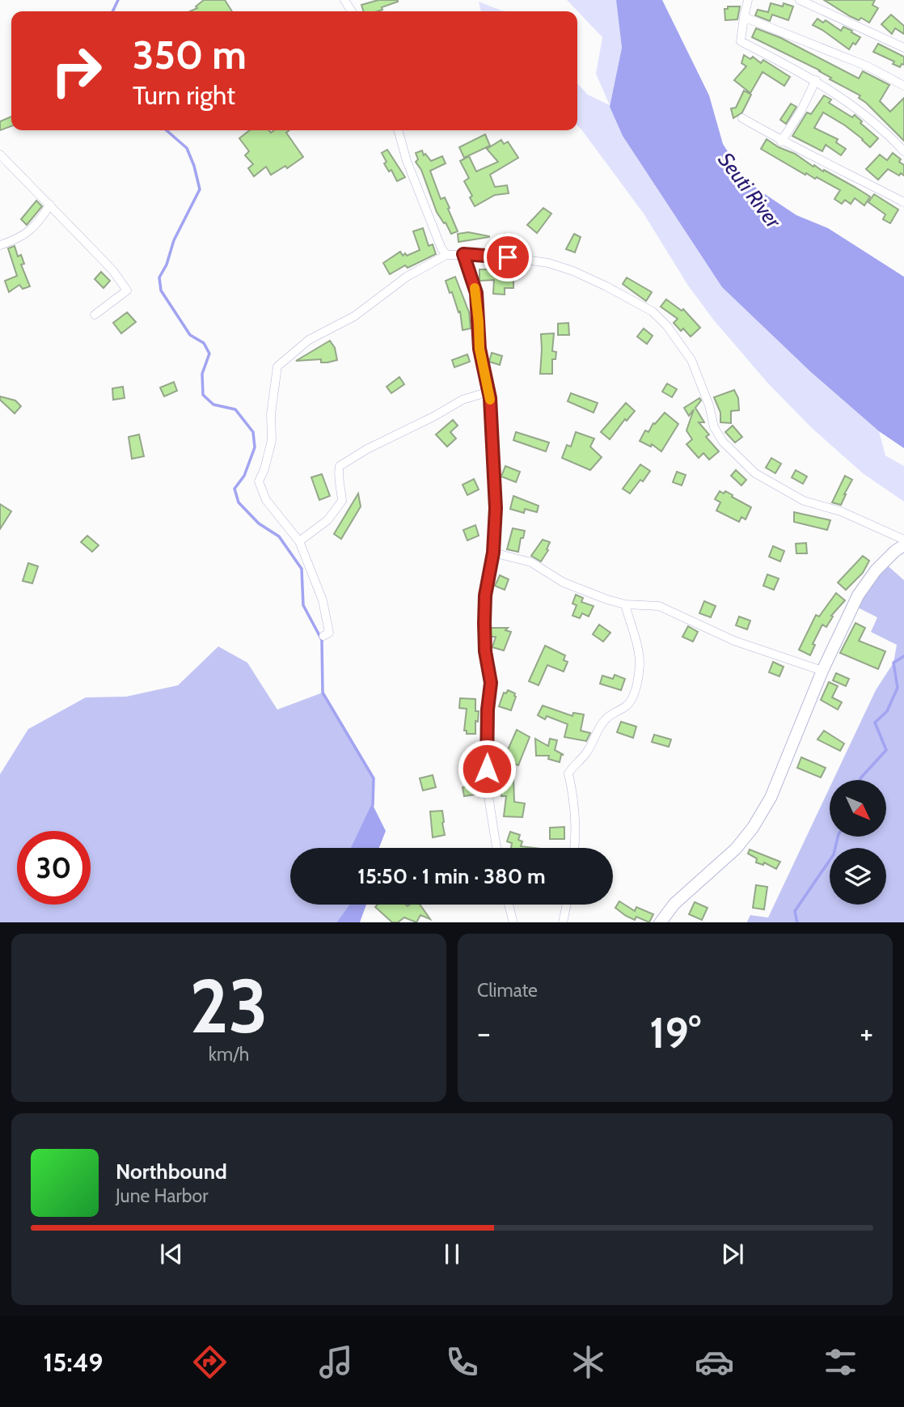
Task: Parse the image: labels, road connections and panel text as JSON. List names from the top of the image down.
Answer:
{
  "water": ["Seuti River"],
  "north": "bottom right",
  "page": {
    "turn": ["350 m", "Turn right"],
    "limit": "30",
    "trip": "15:50 · 1 min · 380 m",
    "tile": [
      ["23", "km/h"],
      "Climate"
    ],
    "heat": ["−", "19°", "+"],
    "song": ["Northbound", "June Harbor"],
    "tabs": "15:49"
  }
}
